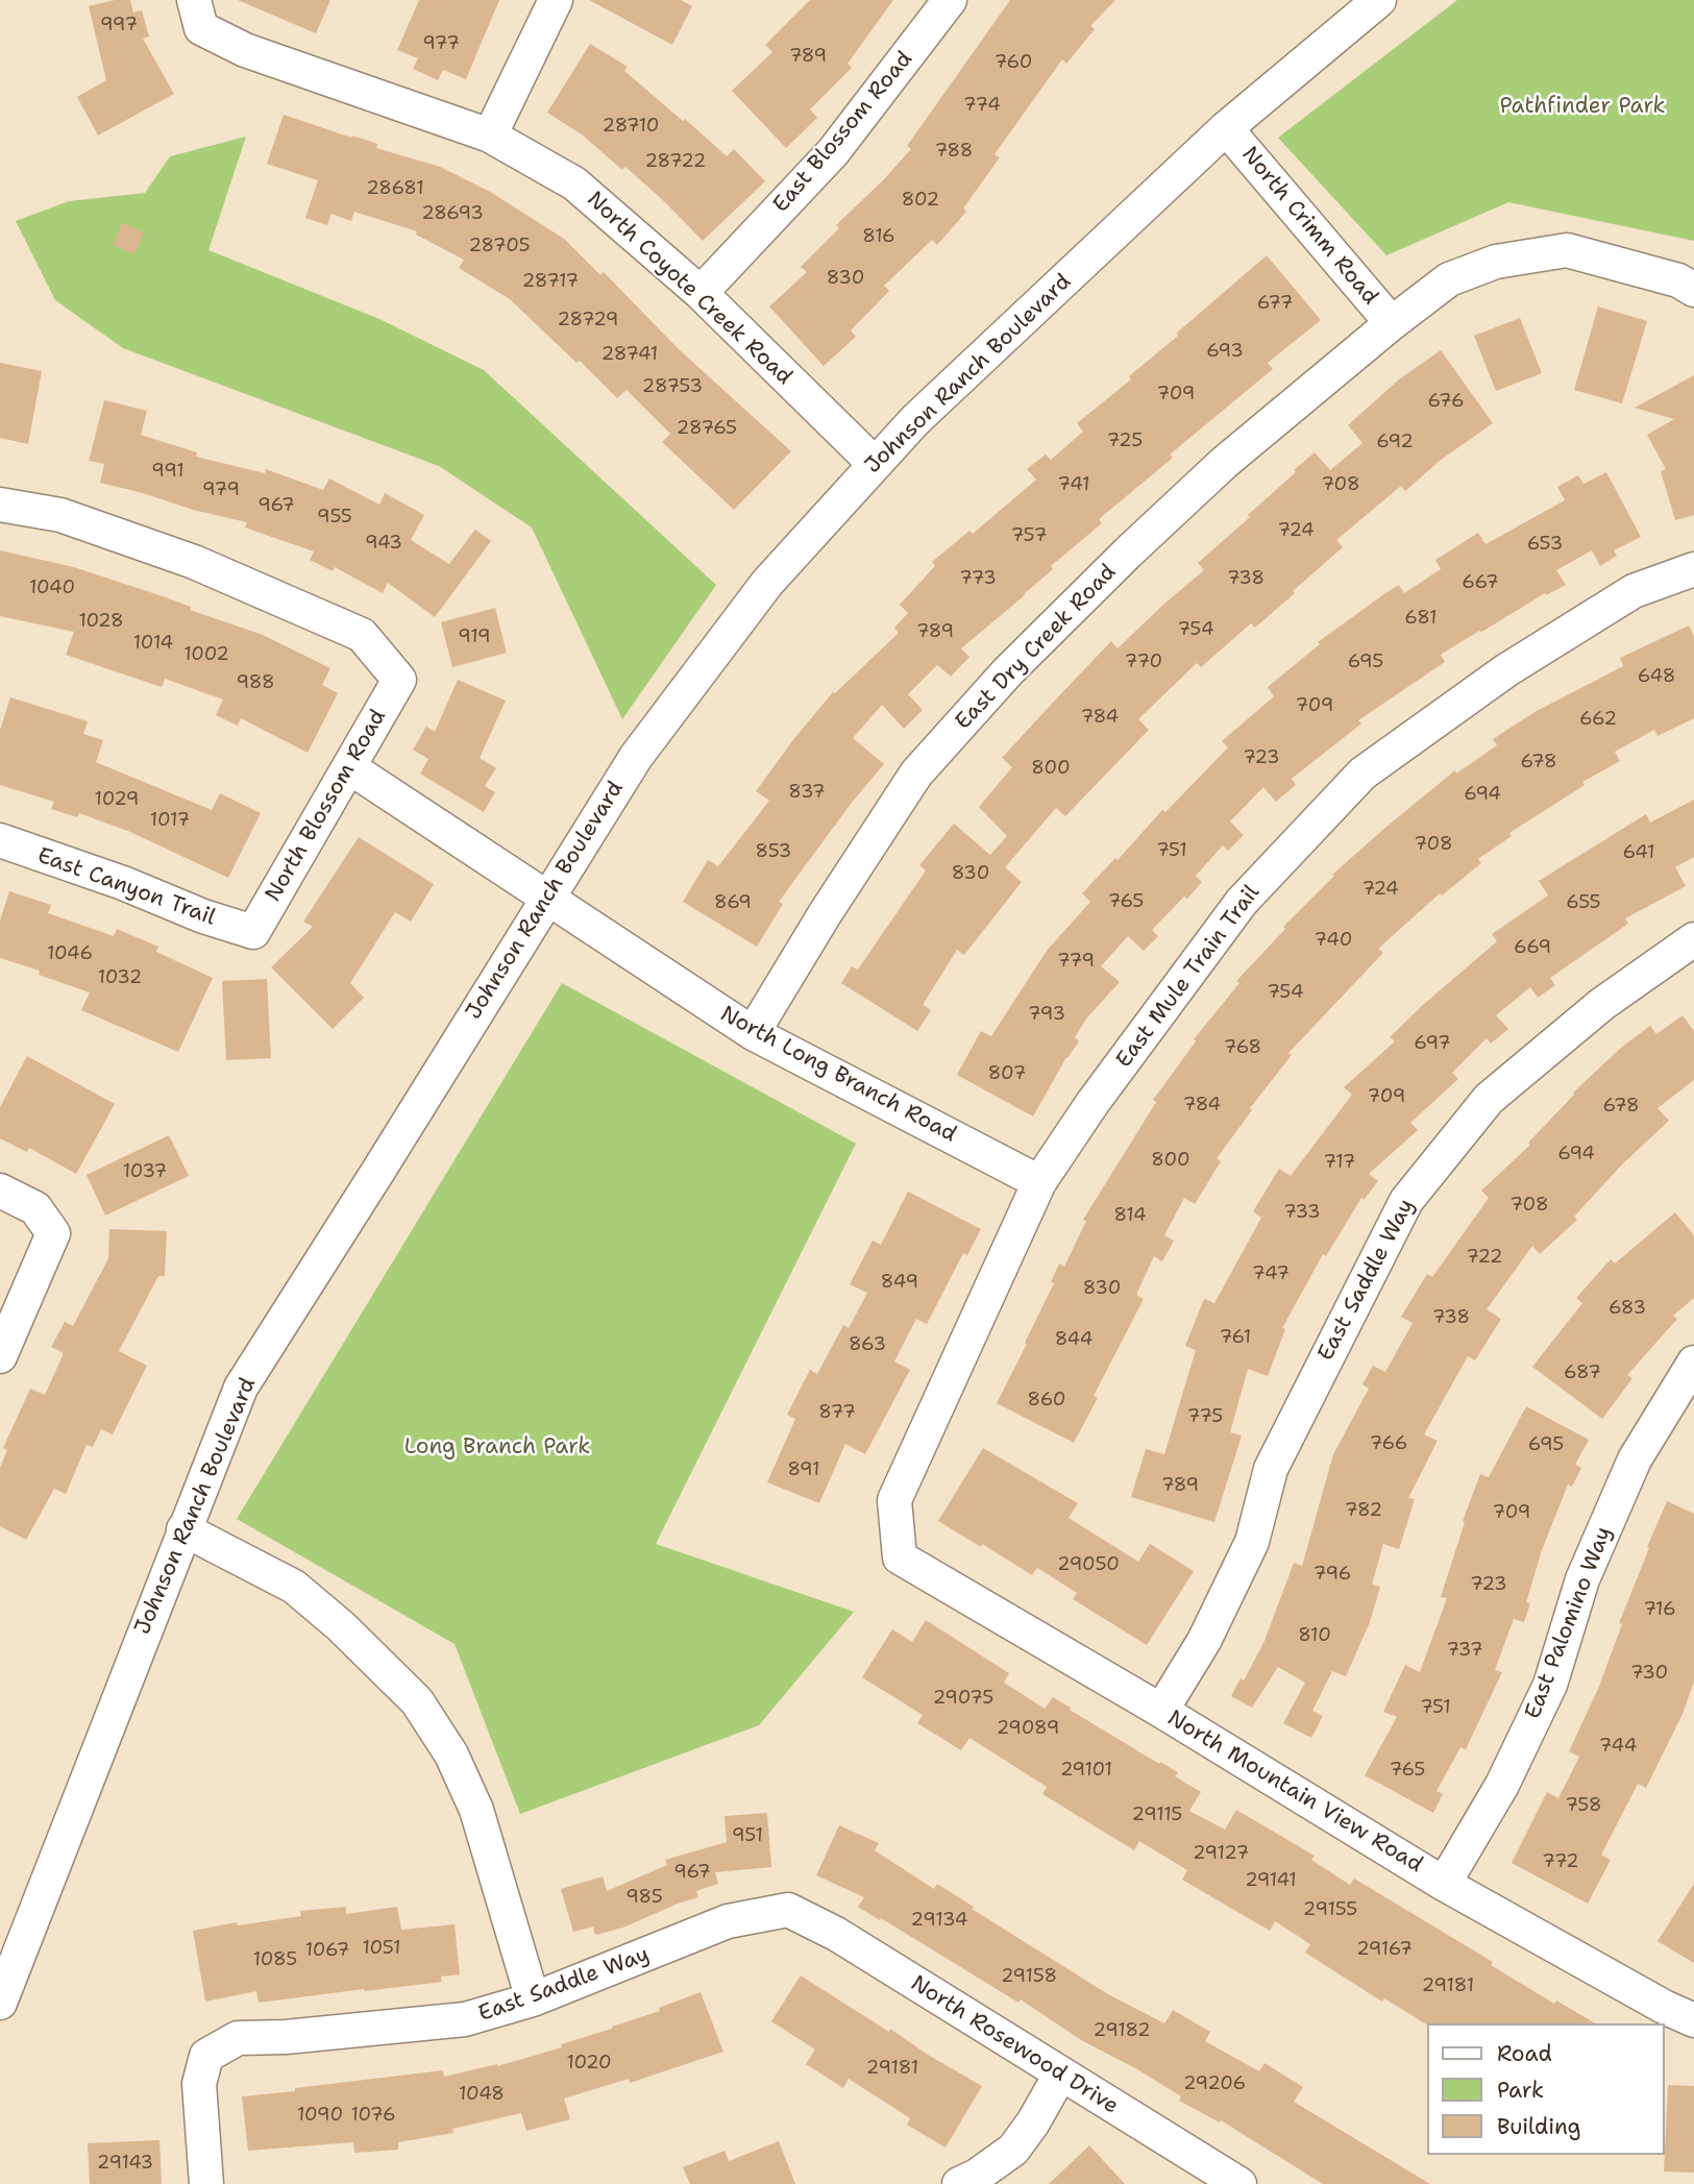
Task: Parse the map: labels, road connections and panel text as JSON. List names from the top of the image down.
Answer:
{
  "streets": {
    "street": [
      "East Blossom Road",
      "North Crimm Road",
      "North Coyote Creek Road",
      "Johnson Ranch Boulevard",
      "East Dry Creek Road",
      "North Blossom Road",
      "East Canyon Trail",
      "East Mule Train Trail",
      "North Long Branch Road",
      "East Saddle Way",
      "East Palomino Way",
      "North Mountain View Road",
      "North Rosewood Drive"
    ]
  },
  "crossings": [
    ["East Blossom Road", "North Coyote Creek Road"],
    ["North Crimm Road", "Johnson Ranch Boulevard"],
    ["North Crimm Road", "East Dry Creek Road"],
    ["North Coyote Creek Road", "Johnson Ranch Boulevard"],
    ["Johnson Ranch Boulevard", "North Long Branch Road"],
    ["East Dry Creek Road", "North Long Branch Road"],
    ["North Blossom Road", "East Canyon Trail"],
    ["North Blossom Road", "North Long Branch Road"],
    ["East Mule Train Trail", "North Long Branch Road"],
    ["East Mule Train Trail", "North Mountain View Road"],
    ["East Saddle Way", "North Mountain View Road"],
    ["East Saddle Way", "North Rosewood Drive"],
    ["East Palomino Way", "North Mountain View Road"]
  ],
  "parks": ["Pathfinder Park", "Long Branch Park"],
  "house_numbers": [
    "997",
    "977",
    "789",
    "760",
    "774",
    "28710",
    "788",
    "28722",
    "28681",
    "802",
    "28693",
    "816",
    "28705",
    "830",
    "28717",
    "677",
    "28729",
    "693",
    "28741",
    "28753",
    "709",
    "676",
    "28765",
    "725",
    "692",
    "991",
    "741",
    "708",
    "979",
    "967",
    "955",
    "724",
    "757",
    "943",
    "653",
    "773",
    "738",
    "667",
    "1040",
    "681",
    "1028",
    "754",
    "789",
    "919",
    "1014",
    "1002",
    "770",
    "695",
    "648",
    "988",
    "709",
    "784",
    "662",
    "723",
    "678",
    "800",
    "837",
    "694",
    "1029",
    "1017",
    "708",
    "751",
    "853",
    "641",
    "830",
    "724",
    "765",
    "869",
    "655",
    "740",
    "669",
    "1046",
    "779",
    "1032",
    "754",
    "793",
    "697",
    "768",
    "807",
    "709",
    "784",
    "678",
    "694",
    "800",
    "717",
    "1037",
    "708",
    "733",
    "814",
    "722",
    "747",
    "849",
    "830",
    "683",
    "738",
    "761",
    "844",
    "863",
    "687",
    "860",
    "877",
    "775",
    "766",
    "695",
    "891",
    "789",
    "782",
    "709",
    "29050",
    "796",
    "723",
    "716",
    "810",
    "737",
    "730",
    "29075",
    "751",
    "29089",
    "744",
    "29101",
    "765",
    "758",
    "29115",
    "951",
    "29127",
    "772",
    "967",
    "29141",
    "985",
    "29155",
    "29134",
    "1051",
    "29167",
    "1067",
    "1085",
    "29158",
    "29181",
    "29182",
    "1020",
    "29181",
    "29206",
    "1048",
    "1090",
    "1076",
    "29143"
  ],
  "legend": ["Road", "Park", "Building"]
}
